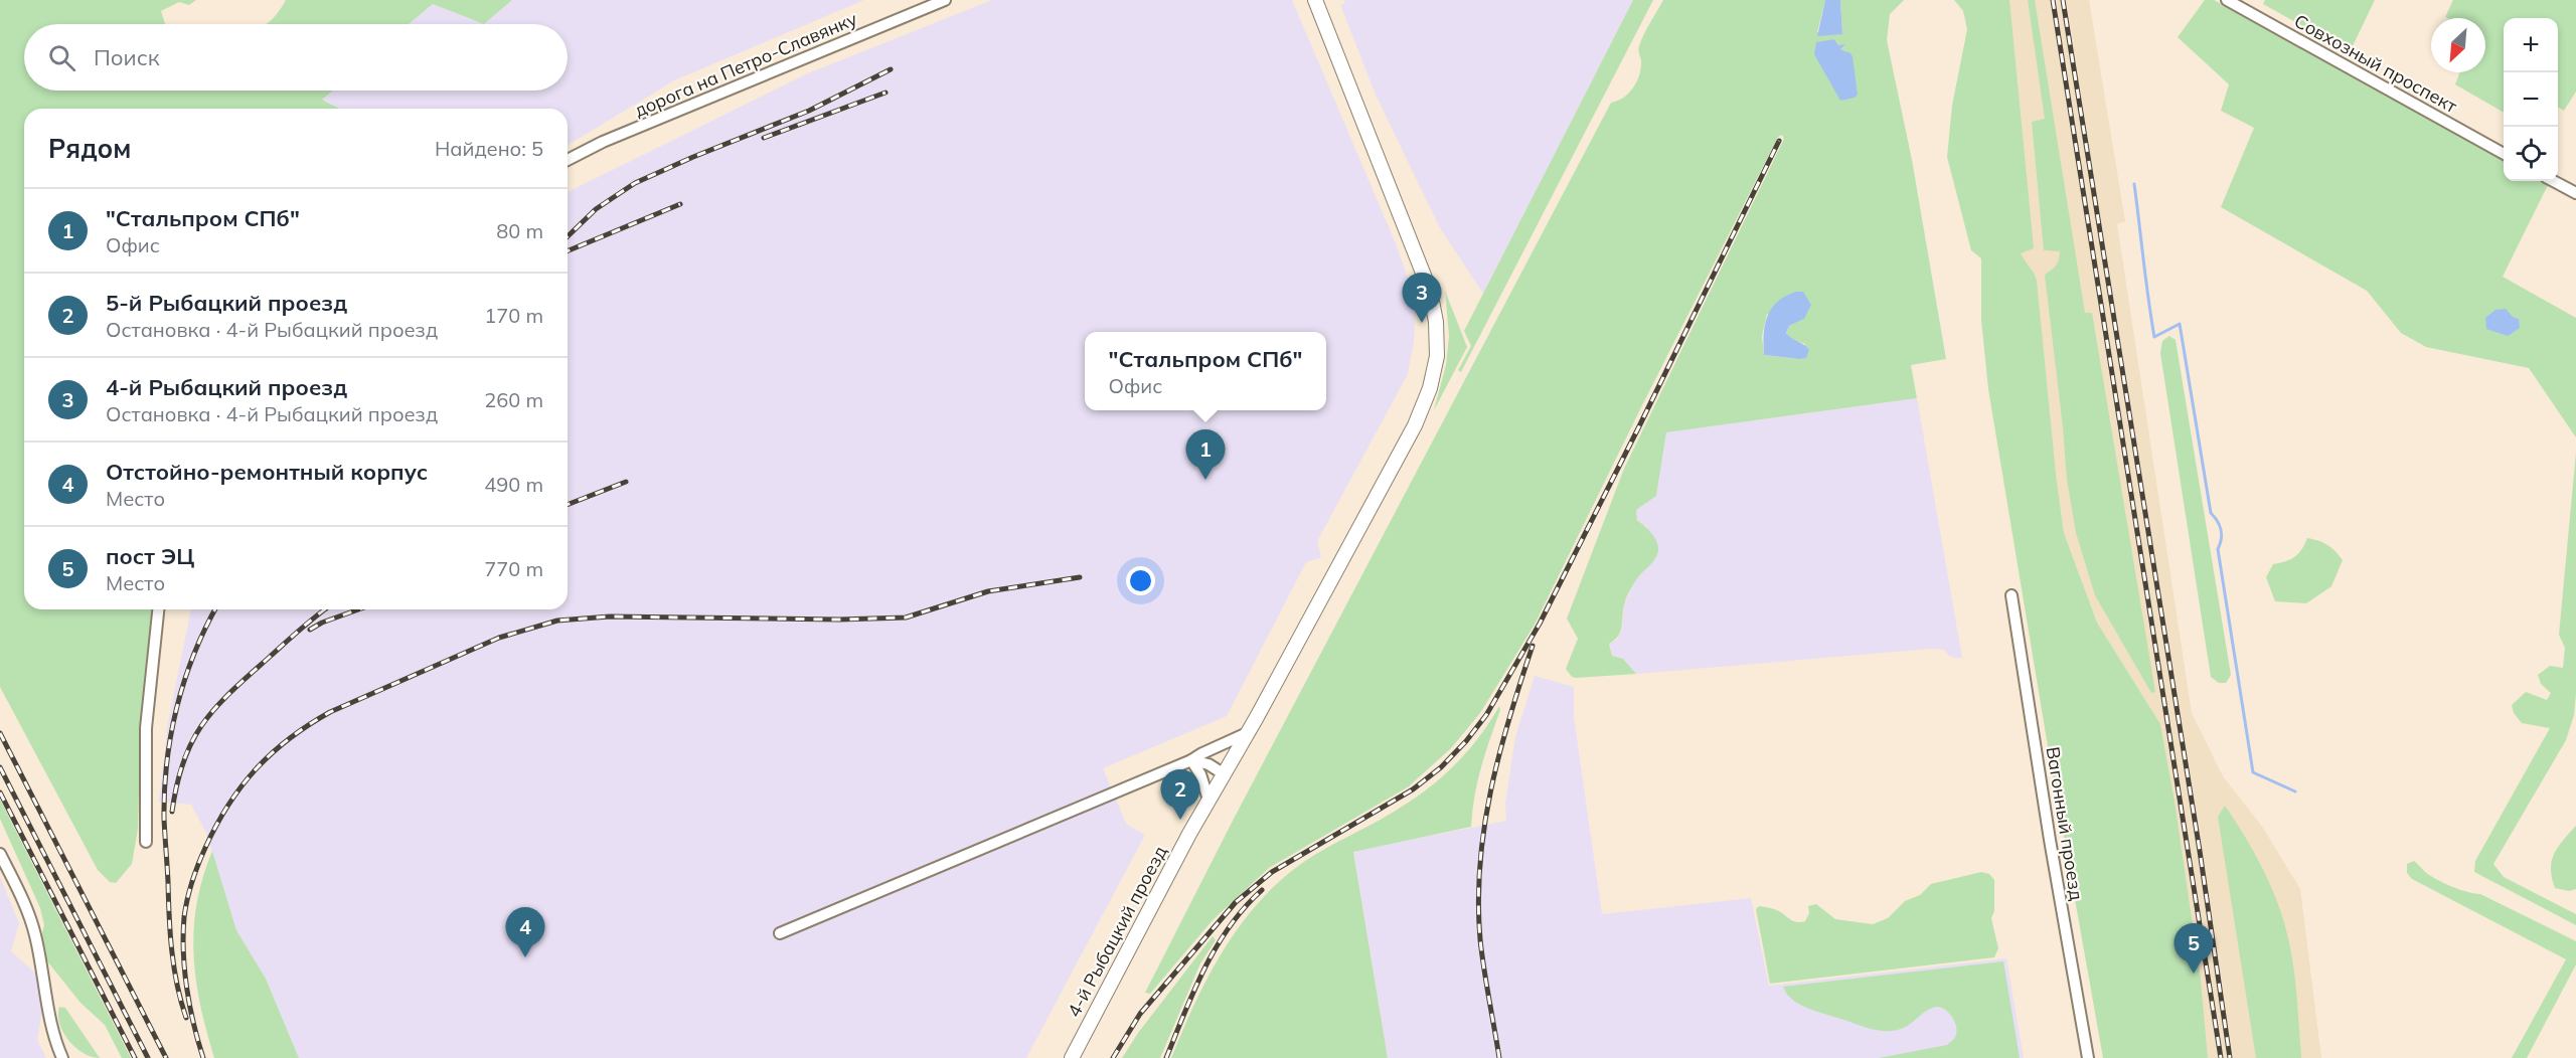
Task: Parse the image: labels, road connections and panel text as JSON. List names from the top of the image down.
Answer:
{
  "streets": {
    "street": [
      "Совхозный проспект",
      "дорога на Петро-Славянку",
      "Вагонный проезд",
      "4-й Рыбацкий проезд"
    ]
  },
  "north": "bottom left",
  "page": {
    "map_buttons": ["+", "−"],
    "search": "Поиск",
    "heading": ["Рядом", "Найдено: 5"],
    "list": [
      {
        "mark": "1",
        "name": "\"Стальпром СПб\"",
        "note": "Офис",
        "value": "80 m"
      },
      {
        "mark": "2",
        "name": "5-й Рыбацкий проезд",
        "note": "Остановка · 4-й Рыбацкий проезд",
        "value": "170 m"
      },
      {
        "mark": "3",
        "name": "4-й Рыбацкий проезд",
        "note": "Остановка · 4-й Рыбацкий проезд",
        "value": "260 m"
      },
      {
        "mark": "4",
        "name": "Отстойно-ремонтный корпус",
        "note": "Место",
        "value": "490 m"
      },
      {
        "mark": "5",
        "name": "пост ЭЦ",
        "note": "Место",
        "value": "770 m"
      }
    ],
    "pins": [
      "3",
      "1",
      "2",
      "4",
      "5"
    ],
    "popup": ["\"Стальпром СПб\"", "Офис"]
  }
}
